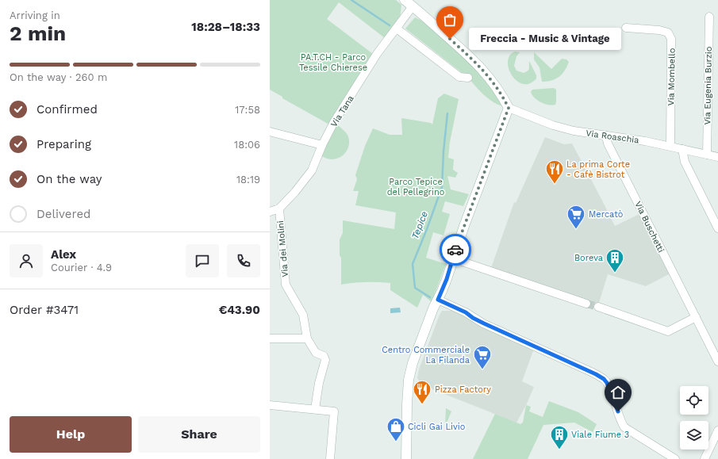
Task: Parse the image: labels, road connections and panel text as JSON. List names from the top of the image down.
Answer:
{
  "streets": {
    "street": [
      "Via Mombello",
      "Via Eugenia Burzio",
      "Via Tana",
      "Via Roaschia",
      "Via Buschetti",
      "Via dei Molini"
    ]
  },
  "crossings": [
    ["Via Mombello", "Via Roaschia"],
    ["Via Eugenia Burzio", "Via Roaschia"],
    ["Via Tana", "Via dei Molini"],
    ["Via Roaschia", "Via Buschetti"]
  ],
  "water": ["Tepice"],
  "parks": ["PA.T.CH - Parco Tessile Chierese", "Parco Tepice del Pellegrino"],
  "places": {
    "other": ["Freccia - Music & Vintage"],
    "restaurant": ["La prima Corte - Cafè Bistrot", "Pizza Factory"],
    "supermarket": ["Mercatò", "Centro Commerciale La Filanda"],
    "building": ["Boreva", "Viale Fiume 3"],
    "shop": ["Cicli Gai Livio"]
  },
  "page": {
    "heading": ["2 min", "Arriving in", "18:28–18:33"],
    "panel": [
      "Alex",
      "Courier · 4.9",
      "Order #3471",
      "€43.90"
    ],
    "bubble": "Freccia - Music & Vintage",
    "bar": "On the way · 260 m",
    "list": [
      ["Confirmed", "17:58"],
      ["Preparing", "18:06"],
      ["On the way", "18:19"],
      "Delivered"
    ],
    "buttons": ["Help", "Share"]
  }
}
